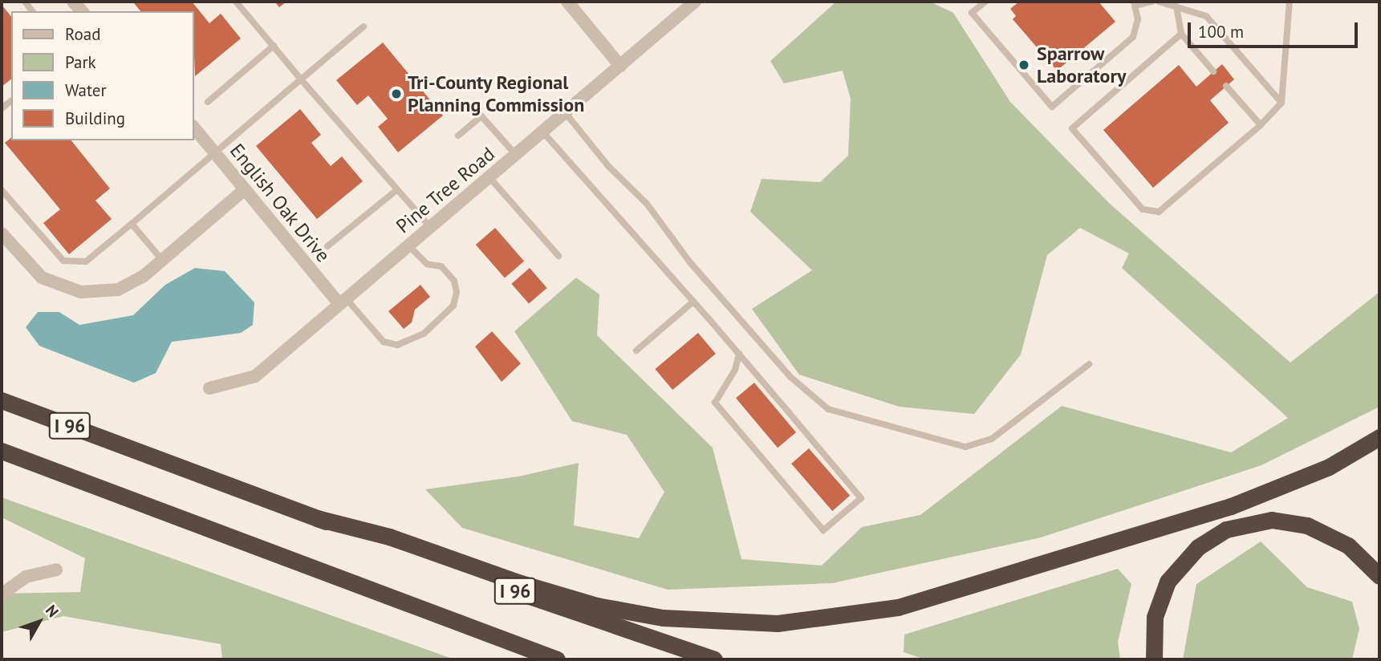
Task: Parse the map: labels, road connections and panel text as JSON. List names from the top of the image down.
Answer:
{
  "streets": {
    "highway": ["I 96"],
    "street": ["Pine Tree Road", "English Oak Drive"]
  },
  "crossings": [
    ["Pine Tree Road", "English Oak Drive"]
  ],
  "places": ["Sparrow Laboratory", "Tri-County Regional Planning Commission"],
  "legend": [
    "Road",
    "Park",
    "Water",
    "Building"
  ],
  "scale_bar": "100 m",
  "north": "top right"
}
